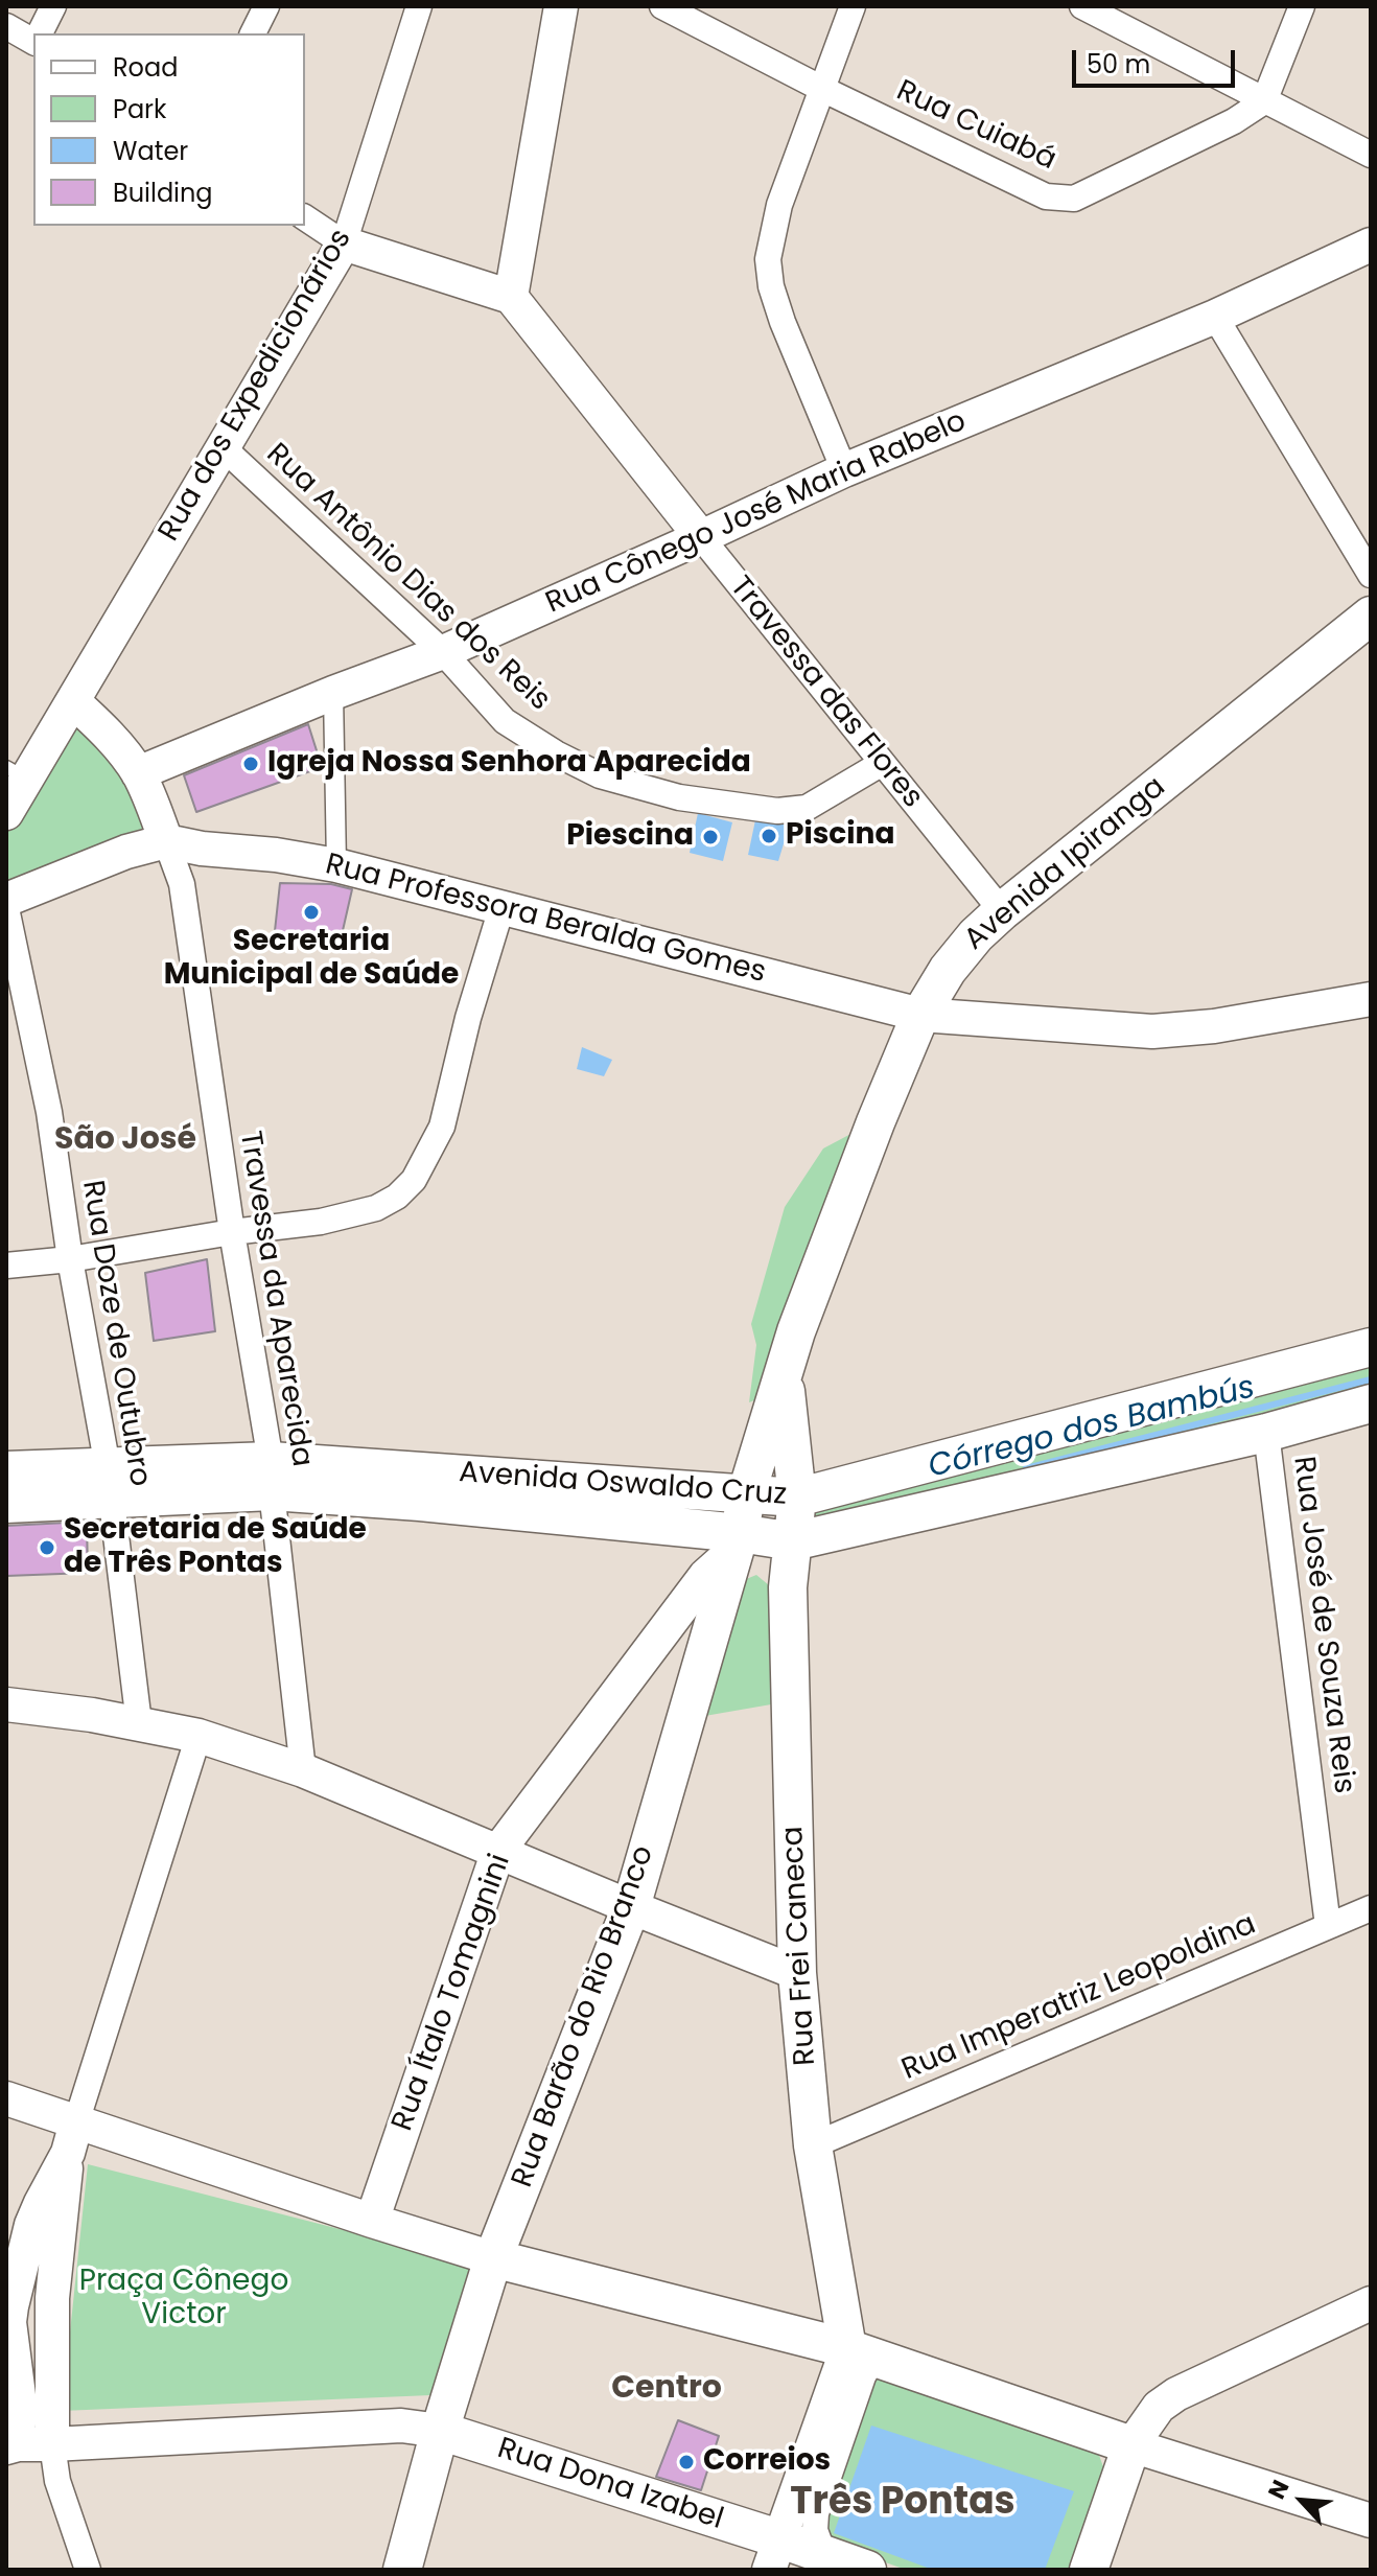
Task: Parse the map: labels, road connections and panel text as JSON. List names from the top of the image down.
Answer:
{
  "streets": {
    "main road": [
      "Avenida Ipiranga",
      "Avenida Oswaldo Cruz",
      "Rua Frei Caneca",
      "Rua Barão do Rio Branco",
      "Rua Dona Izabel"
    ],
    "street": [
      "Rua Cuiabá",
      "Rua dos Expedicionários",
      "Rua Cônego José Maria Rabelo",
      "Rua Antônio Dias dos Reis",
      "Travessa das Flores",
      "Rua Professora Beralda Gomes",
      "Travessa da Aparecida",
      "Rua Doze de Outubro",
      "Rua José de Souza Reis",
      "Rua Ítalo Tomagnini",
      "Rua Imperatriz Leopoldina"
    ]
  },
  "crossings": [
    ["Rua dos Expedicionários", "Rua Antônio Dias dos Reis"],
    ["Rua Cônego José Maria Rabelo", "Rua Antônio Dias dos Reis"],
    ["Rua Cônego José Maria Rabelo", "Travessa das Flores"],
    ["Rua Antônio Dias dos Reis", "Travessa das Flores"],
    ["Travessa das Flores", "Avenida Ipiranga"],
    ["Avenida Ipiranga", "Rua Professora Beralda Gomes"],
    ["Avenida Ipiranga", "Avenida Oswaldo Cruz"],
    ["Avenida Ipiranga", "Rua Frei Caneca"],
    ["Avenida Ipiranga", "Rua Barão do Rio Branco"],
    ["Rua Professora Beralda Gomes", "Travessa da Aparecida"],
    ["Travessa da Aparecida", "Avenida Oswaldo Cruz"],
    ["Rua Doze de Outubro", "Avenida Oswaldo Cruz"],
    ["Avenida Oswaldo Cruz", "Rua José de Souza Reis"],
    ["Avenida Oswaldo Cruz", "Rua Frei Caneca"],
    ["Avenida Oswaldo Cruz", "Rua Ítalo Tomagnini"],
    ["Avenida Oswaldo Cruz", "Rua Barão do Rio Branco"],
    ["Rua José de Souza Reis", "Rua Imperatriz Leopoldina"],
    ["Rua Frei Caneca", "Rua Imperatriz Leopoldina"],
    ["Rua Ítalo Tomagnini", "Rua Barão do Rio Branco"]
  ],
  "districts": ["São José", "Centro", "Três Pontas"],
  "water": ["Córrego dos Bambús"],
  "parks": ["Praça Cônego Victor"],
  "places": [
    "Igreja Nossa Senhora Aparecida",
    "Piscina",
    "Piescina",
    "Secretaria Municipal de Saúde",
    "Secretaria de Saúde de Três Pontas",
    "Correios"
  ],
  "legend": [
    "Road",
    "Park",
    "Water",
    "Building"
  ],
  "scale_bar": "50 m",
  "north": "top left"
}
